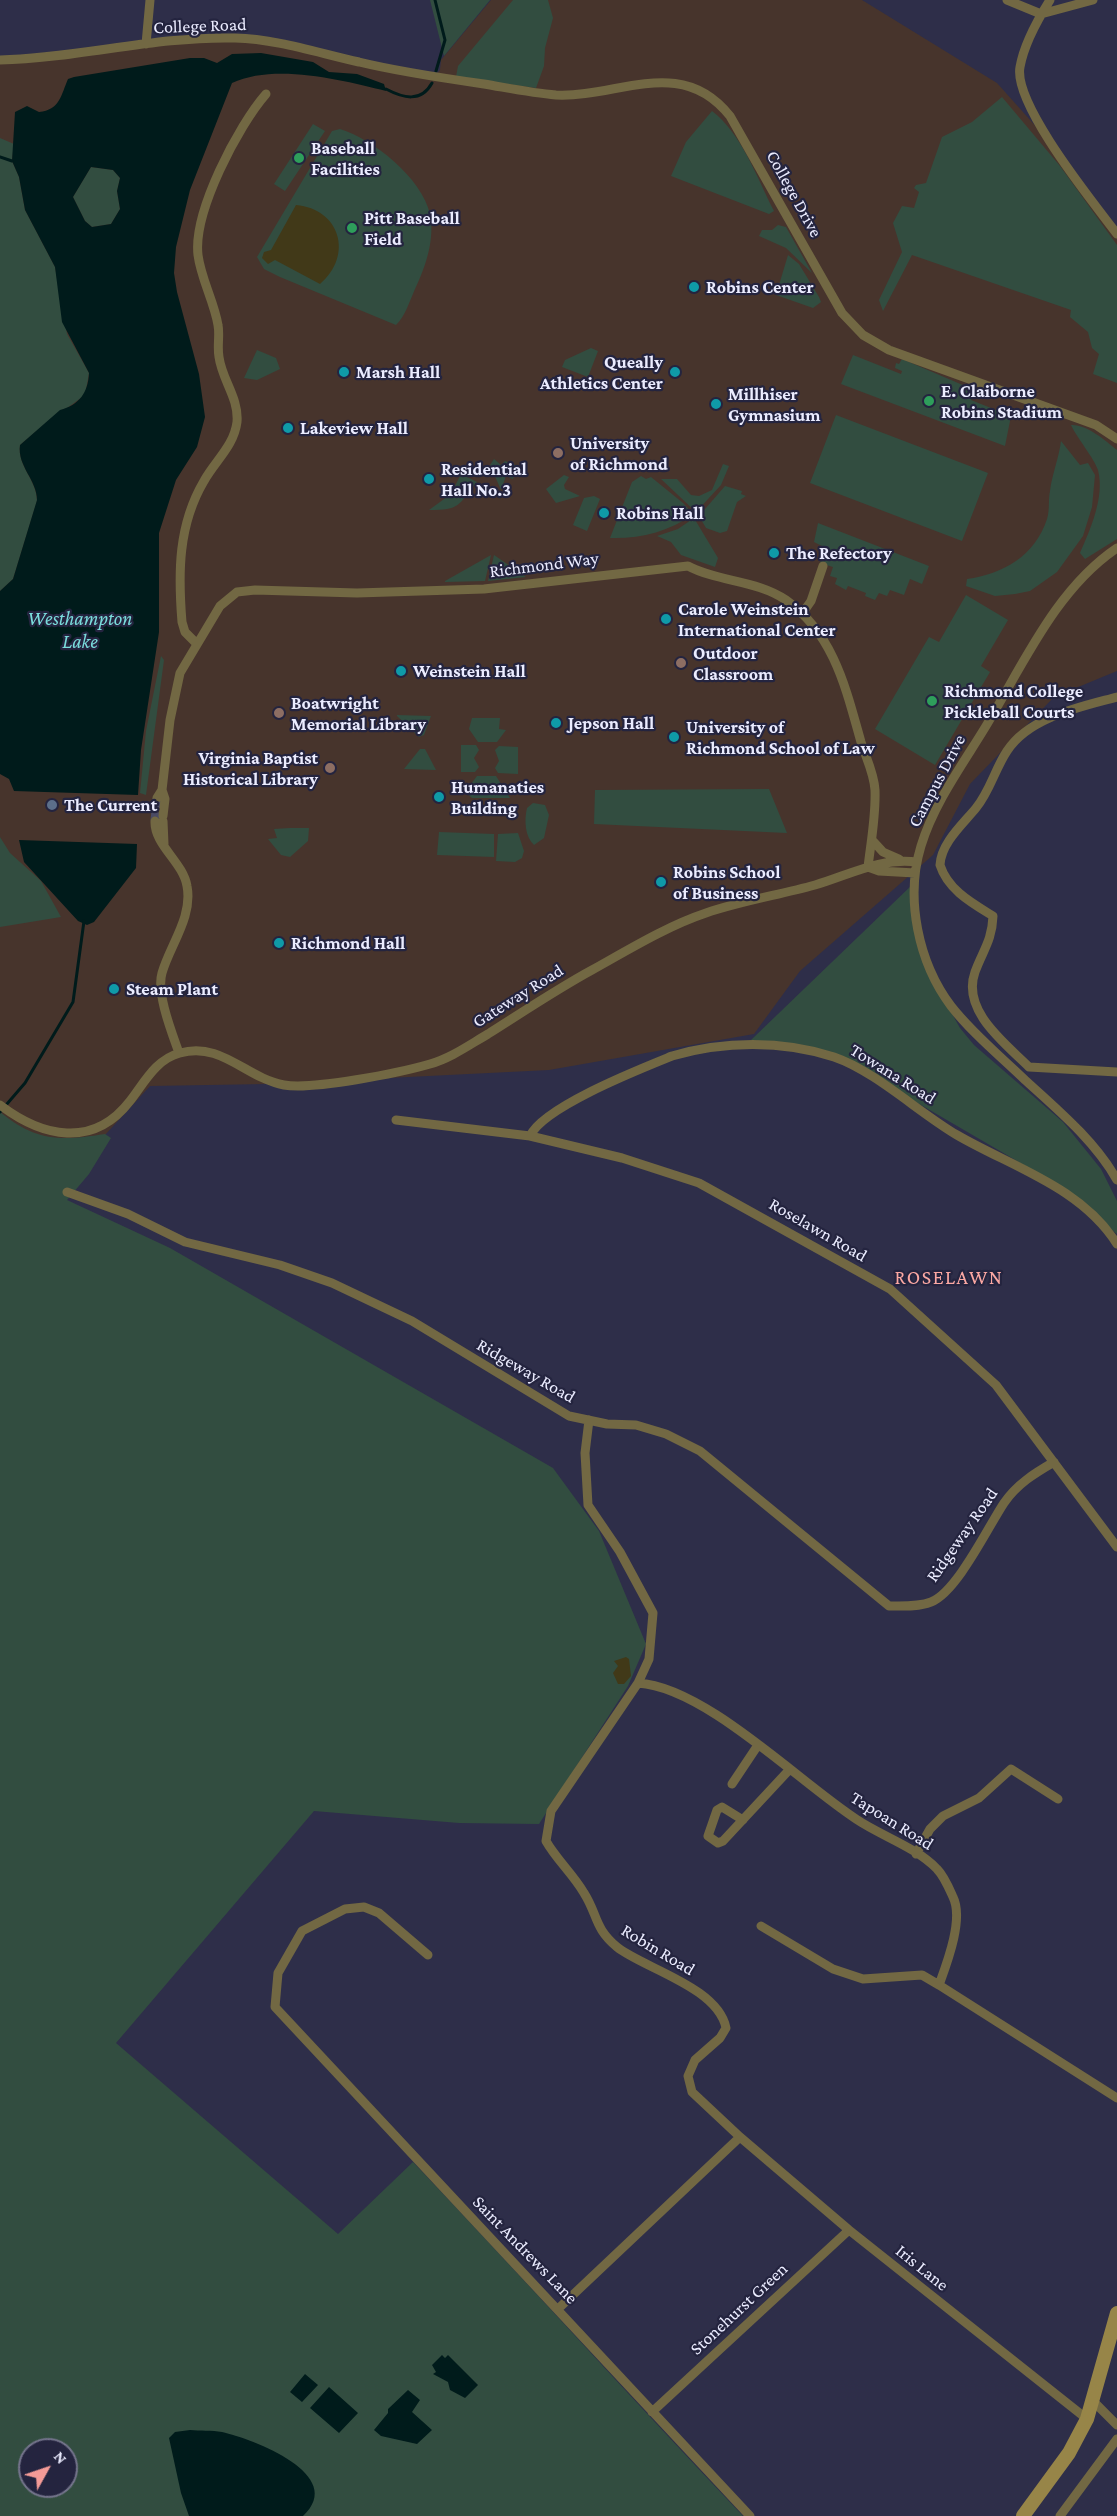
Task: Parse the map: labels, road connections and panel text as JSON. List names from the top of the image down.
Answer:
{
  "streets": {
    "street": [
      "College Road",
      "College Drive",
      "Richmond Way",
      "Campus Drive",
      "Gateway Road",
      "Towana Road",
      "Roselawn Road",
      "Ridgeway Road",
      "Tapoan Road",
      "Robin Road",
      "Saint Andrews Lane",
      "Iris Lane",
      "Stonehurst Green"
    ]
  },
  "crossings": [
    ["College Road", "College Drive"],
    ["Richmond Way", "Gateway Road"],
    ["Campus Drive", "Gateway Road"],
    ["Towana Road", "Roselawn Road"],
    ["Roselawn Road", "Ridgeway Road"],
    ["Tapoan Road", "Robin Road"],
    ["Robin Road", "Iris Lane"],
    ["Saint Andrews Lane", "Stonehurst Green"],
    ["Iris Lane", "Stonehurst Green"]
  ],
  "districts": ["ROSELAWN"],
  "water": ["Westhampton Lake"],
  "places": [
    "Baseball Facilities",
    "Pitt Baseball Field",
    "Robins Center",
    "Marsh Hall",
    "Queally Athletics Center",
    "E. Claiborne Robins Stadium",
    "Millhiser Gymnasium",
    "Lakeview Hall",
    "University of Richmond",
    "Residential Hall No.3",
    "Robins Hall",
    "The Refectory",
    "Carole Weinstein International Center",
    "Outdoor Classroom",
    "Weinstein Hall",
    "Richmond College Pickleball Courts",
    "Boatwright Memorial Library",
    "Jepson Hall",
    "University of Richmond School of Law",
    "Virginia Baptist Historical Library",
    "Humanaties Building",
    "The Current",
    "Robins School of Business",
    "Richmond Hall",
    "Steam Plant"
  ],
  "north": "top right"
}
